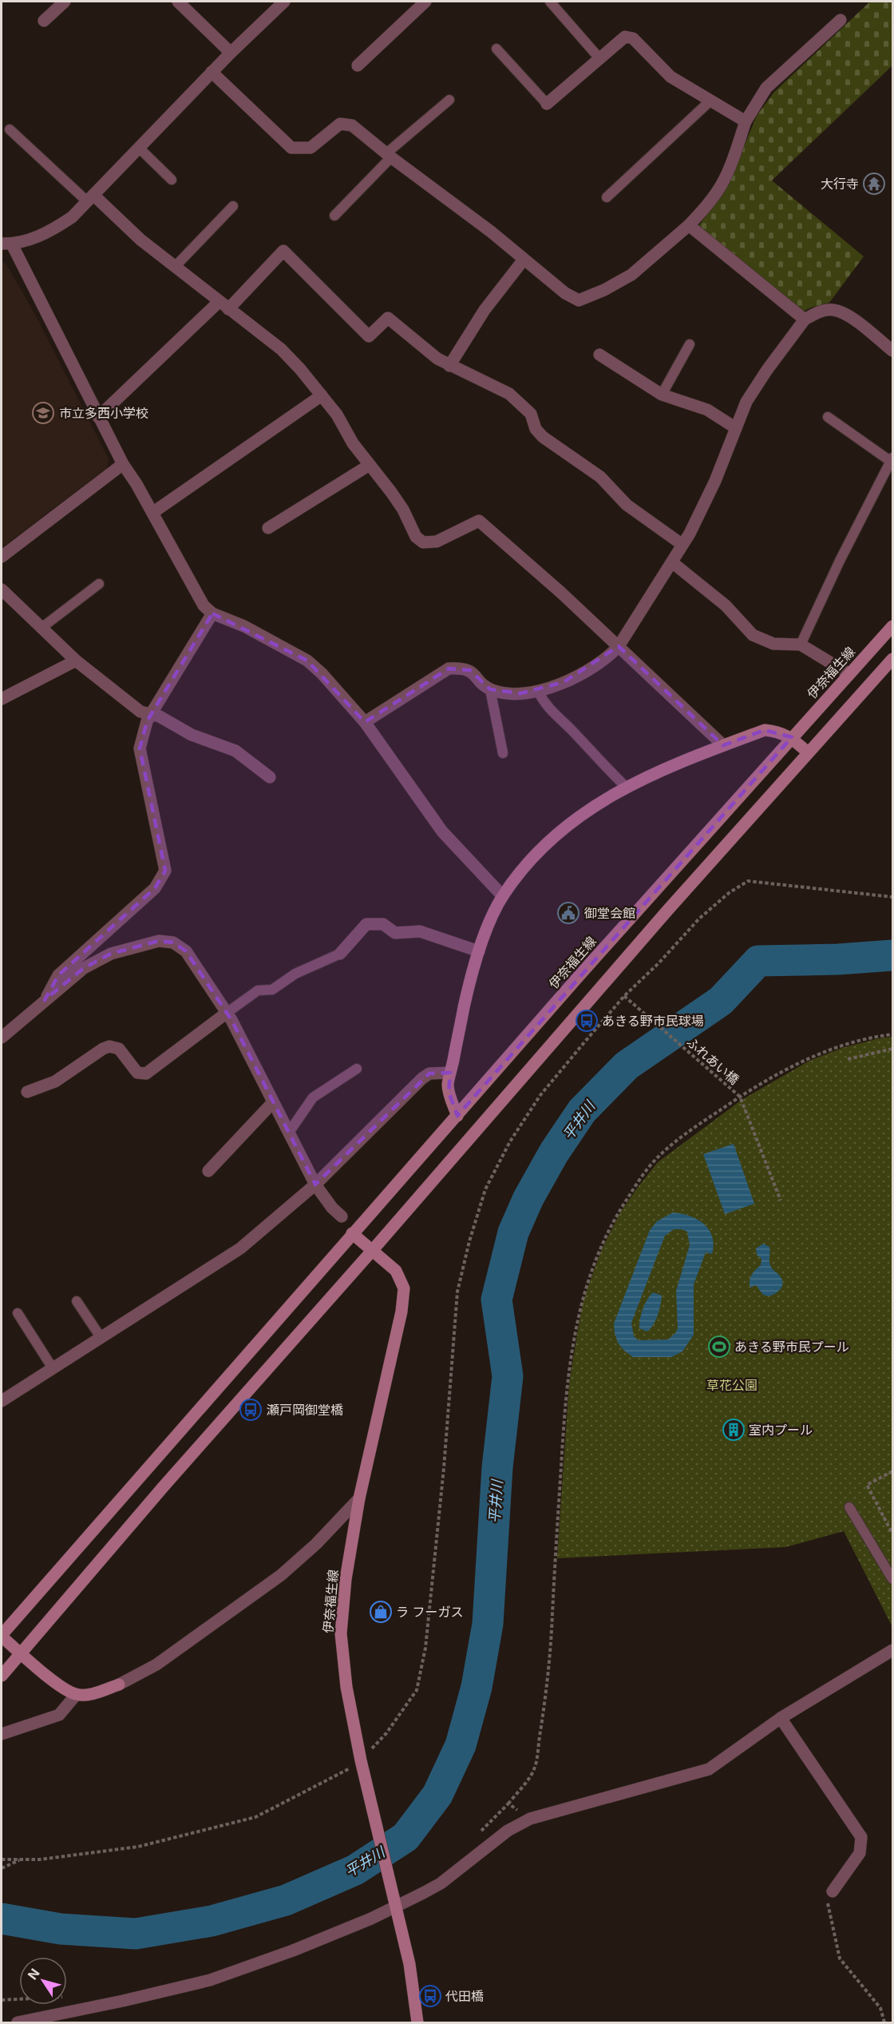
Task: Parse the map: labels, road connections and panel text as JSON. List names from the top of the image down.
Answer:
{
  "streets": {
    "main road": ["伊奈福生線"],
    "path": ["ふれあい橋"]
  },
  "water": ["平井川"],
  "parks": ["草花公園"],
  "places": {
    "temple": ["大行寺"],
    "school or university": ["市立多西小学校"],
    "public building": ["御堂会館"],
    "bus stop": ["あきる野市民球場", "瀬戸岡御堂橋", "代田橋"],
    "sports": ["あきる野市民プール"],
    "building": ["室内プール"],
    "shop": ["ラ フーガス"]
  },
  "north": "top left"
}
